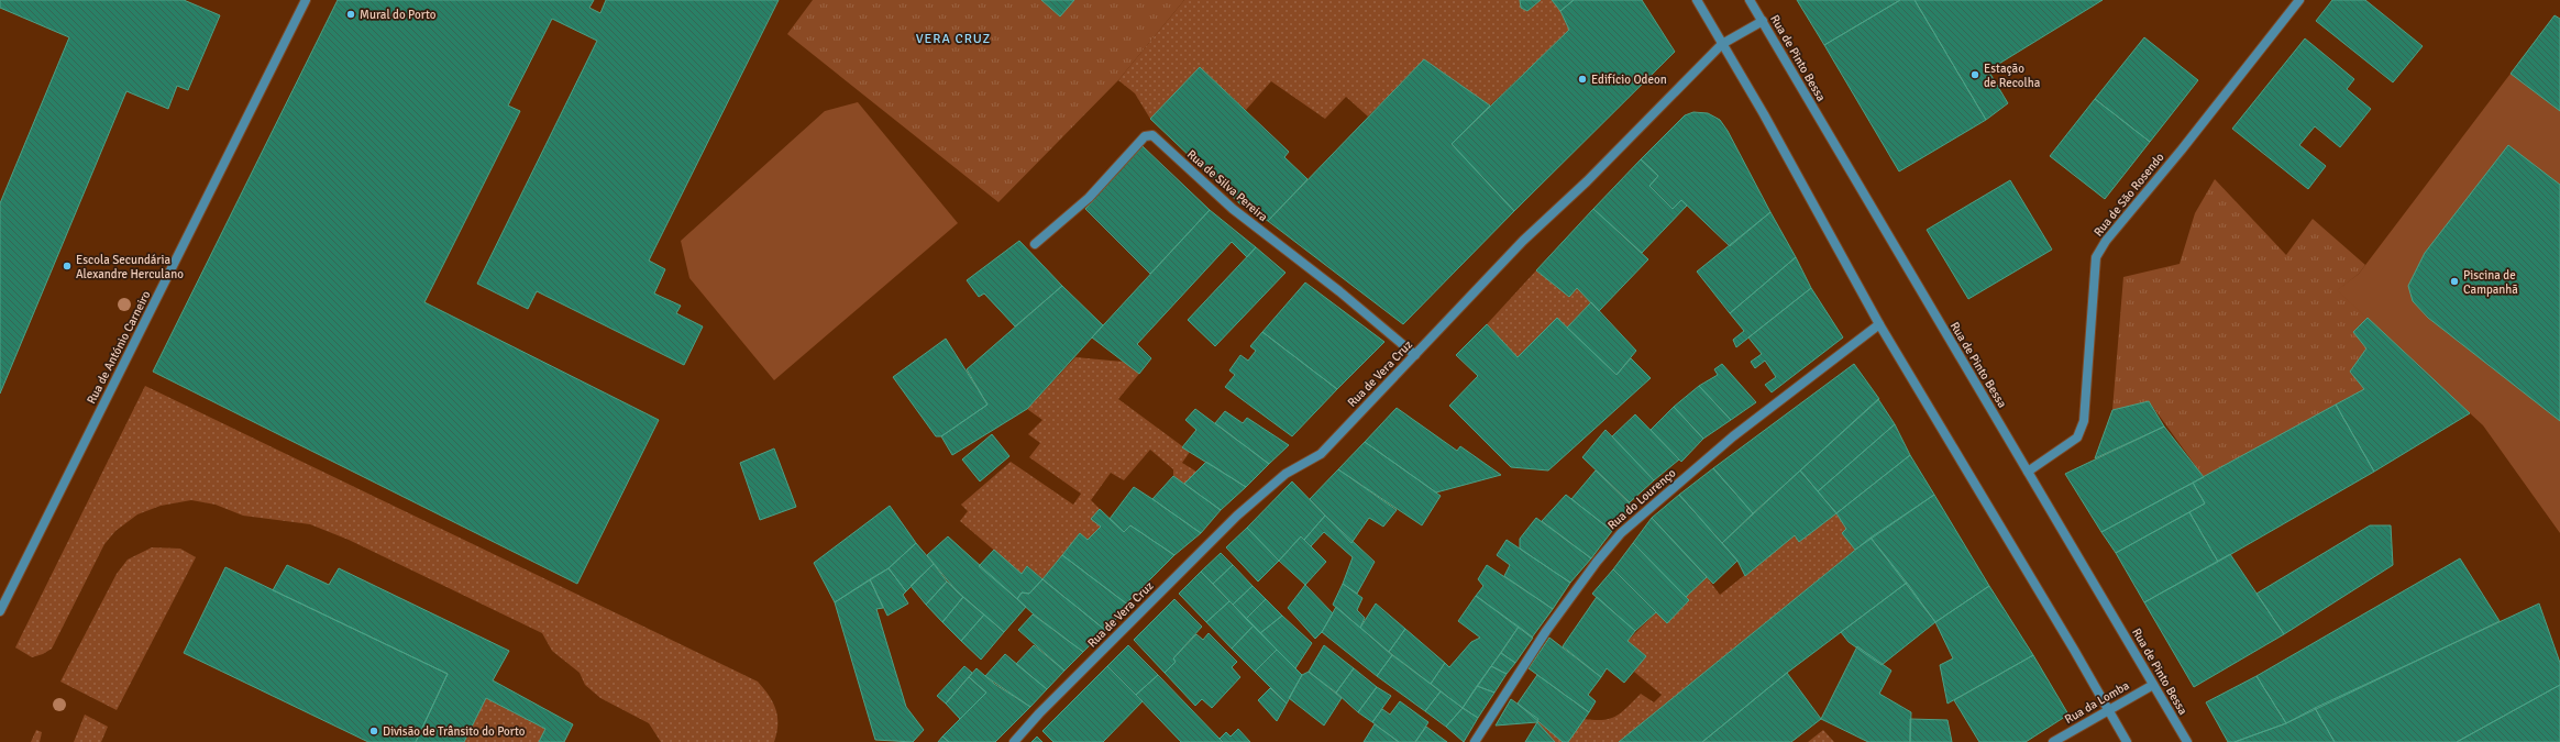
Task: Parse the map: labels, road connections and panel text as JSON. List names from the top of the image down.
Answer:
{
  "streets": {
    "street": [
      "Rua de Pinto Bessa",
      "Rua de Silva Pereira",
      "Rua de São Rosendo",
      "Rua de António Carneiro",
      "Rua de Vera Cruz",
      "Rua do Lourenço",
      "Rua da Lomba"
    ]
  },
  "crossings": [
    ["Rua de Pinto Bessa", "Rua de São Rosendo"],
    ["Rua de Pinto Bessa", "Rua de Vera Cruz"],
    ["Rua de Pinto Bessa", "Rua da Lomba"],
    ["Rua de Silva Pereira", "Rua de Vera Cruz"]
  ],
  "districts": ["VERA CRUZ"],
  "places": [
    "Mural do Porto",
    "Estação de Recolha",
    "Edifício Odeon",
    "Escola Secundária Alexandre Herculano",
    "Piscina de Campanhã",
    "Divisão de Trânsito do Porto"
  ]
}
